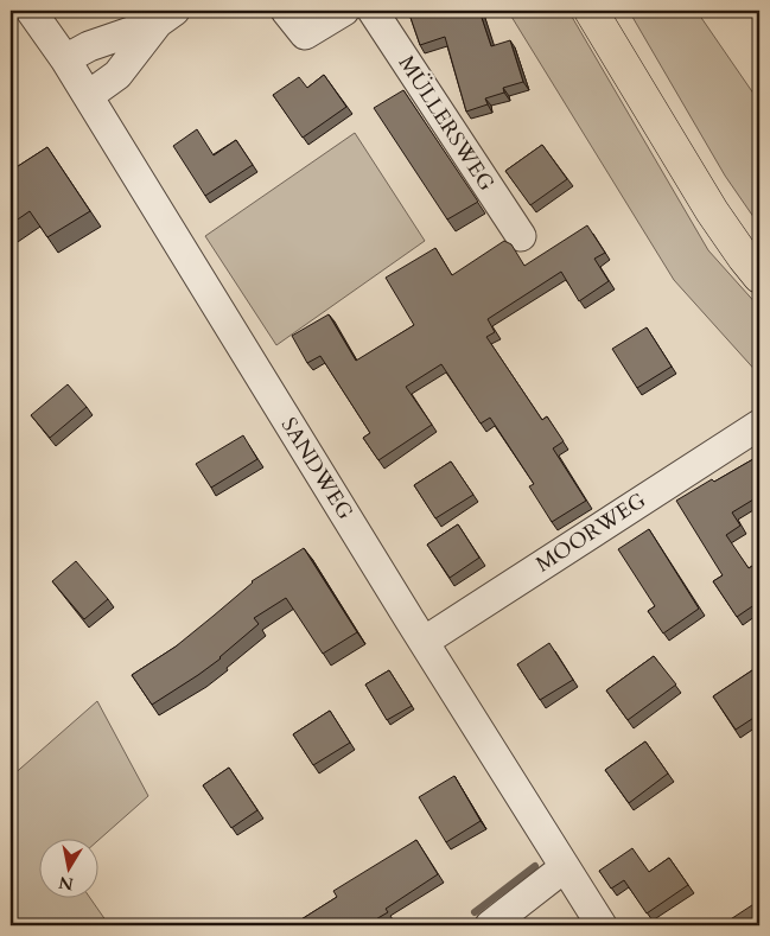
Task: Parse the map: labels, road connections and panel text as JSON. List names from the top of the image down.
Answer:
{
  "streets": {
    "street": ["MÜLLERSWEG", "SANDWEG", "MOORWEG"]
  },
  "crossings": [
    ["SANDWEG", "MOORWEG"]
  ],
  "north": "bottom"
}
